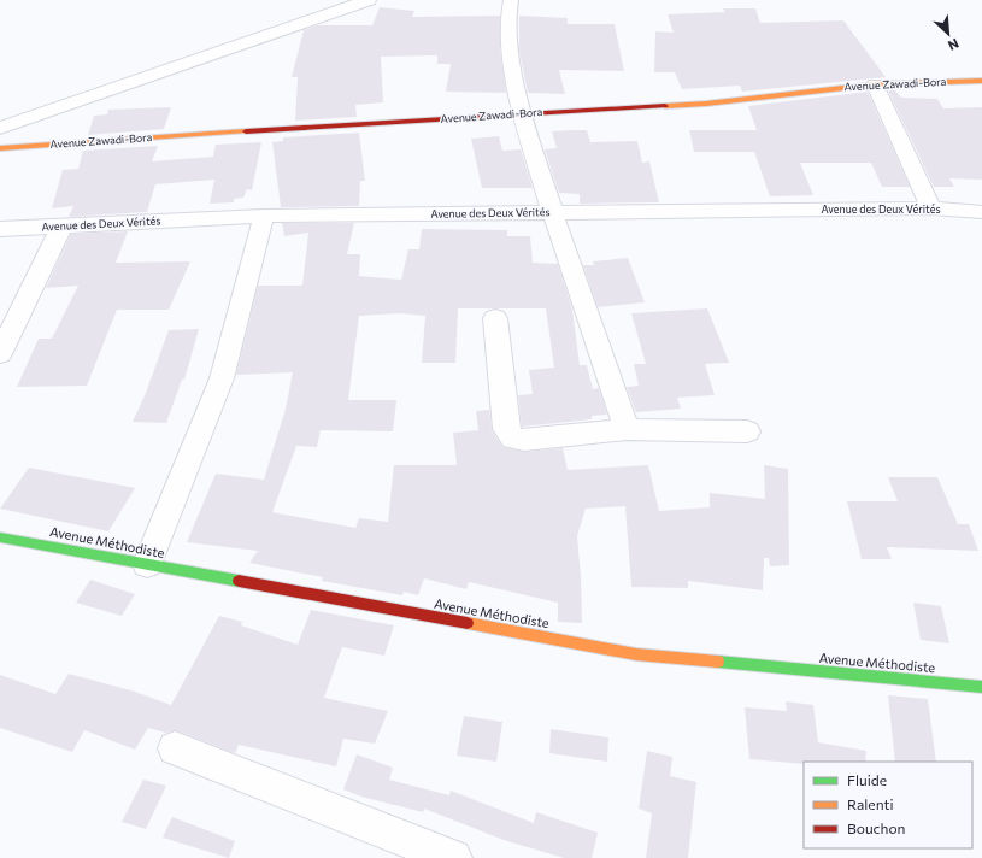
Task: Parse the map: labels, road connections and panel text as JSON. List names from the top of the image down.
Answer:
{
  "streets": {
    "street": ["Avenue Zawadi-Bora", "Avenue des Deux Vérités", "Avenue Méthodiste"]
  },
  "legend": ["Fluide", "Ralenti", "Bouchon"],
  "north": "bottom right"
}
